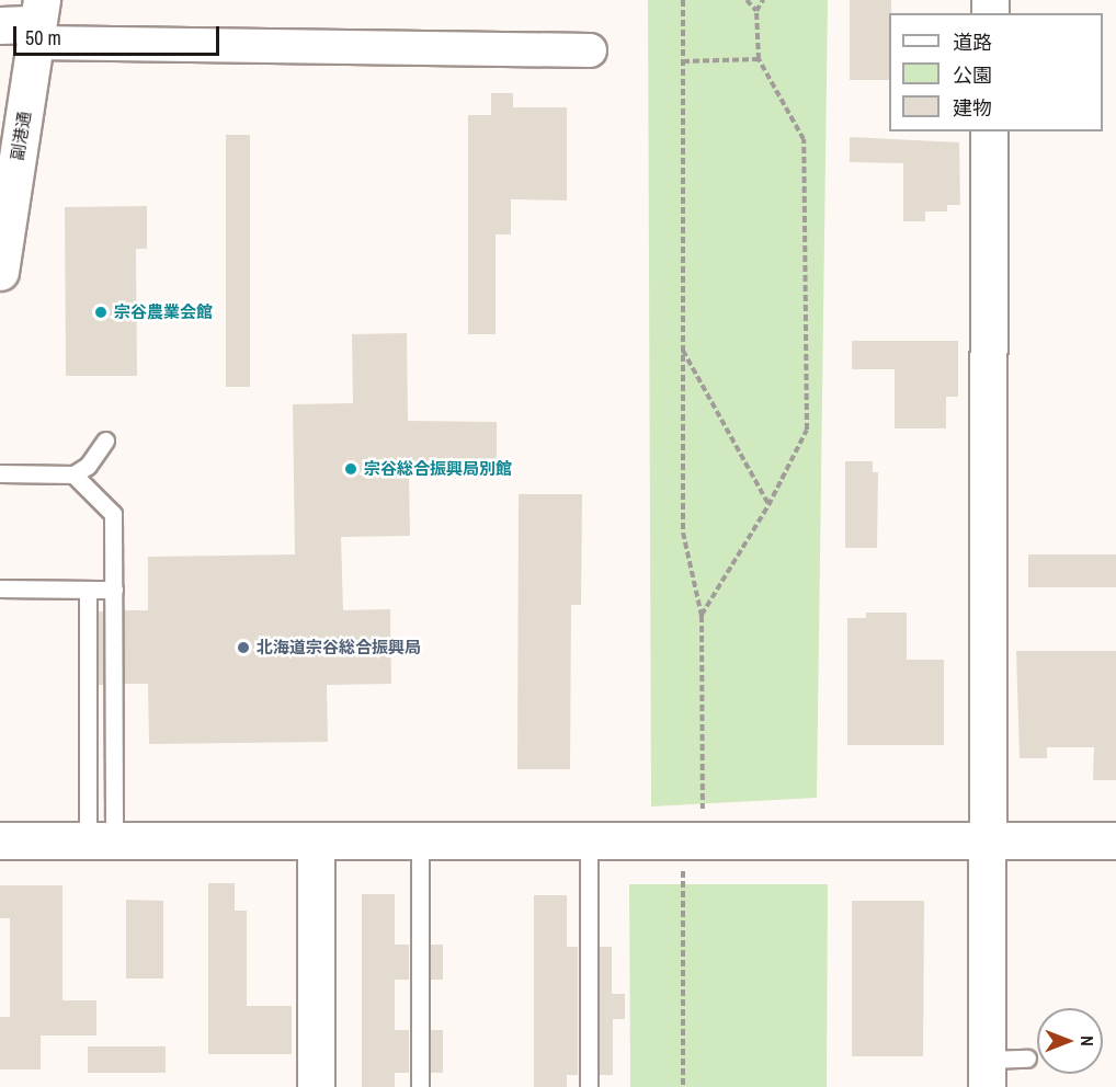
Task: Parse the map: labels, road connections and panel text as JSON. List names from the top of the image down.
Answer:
{
  "streets": {
    "street": ["副港通"]
  },
  "places": ["宗谷農業会館", "宗谷総合振興局別館", "北海道宗谷総合振興局"],
  "legend": ["道路", "公園", "建物"],
  "scale_bar": "50 m",
  "north": "right"
}
